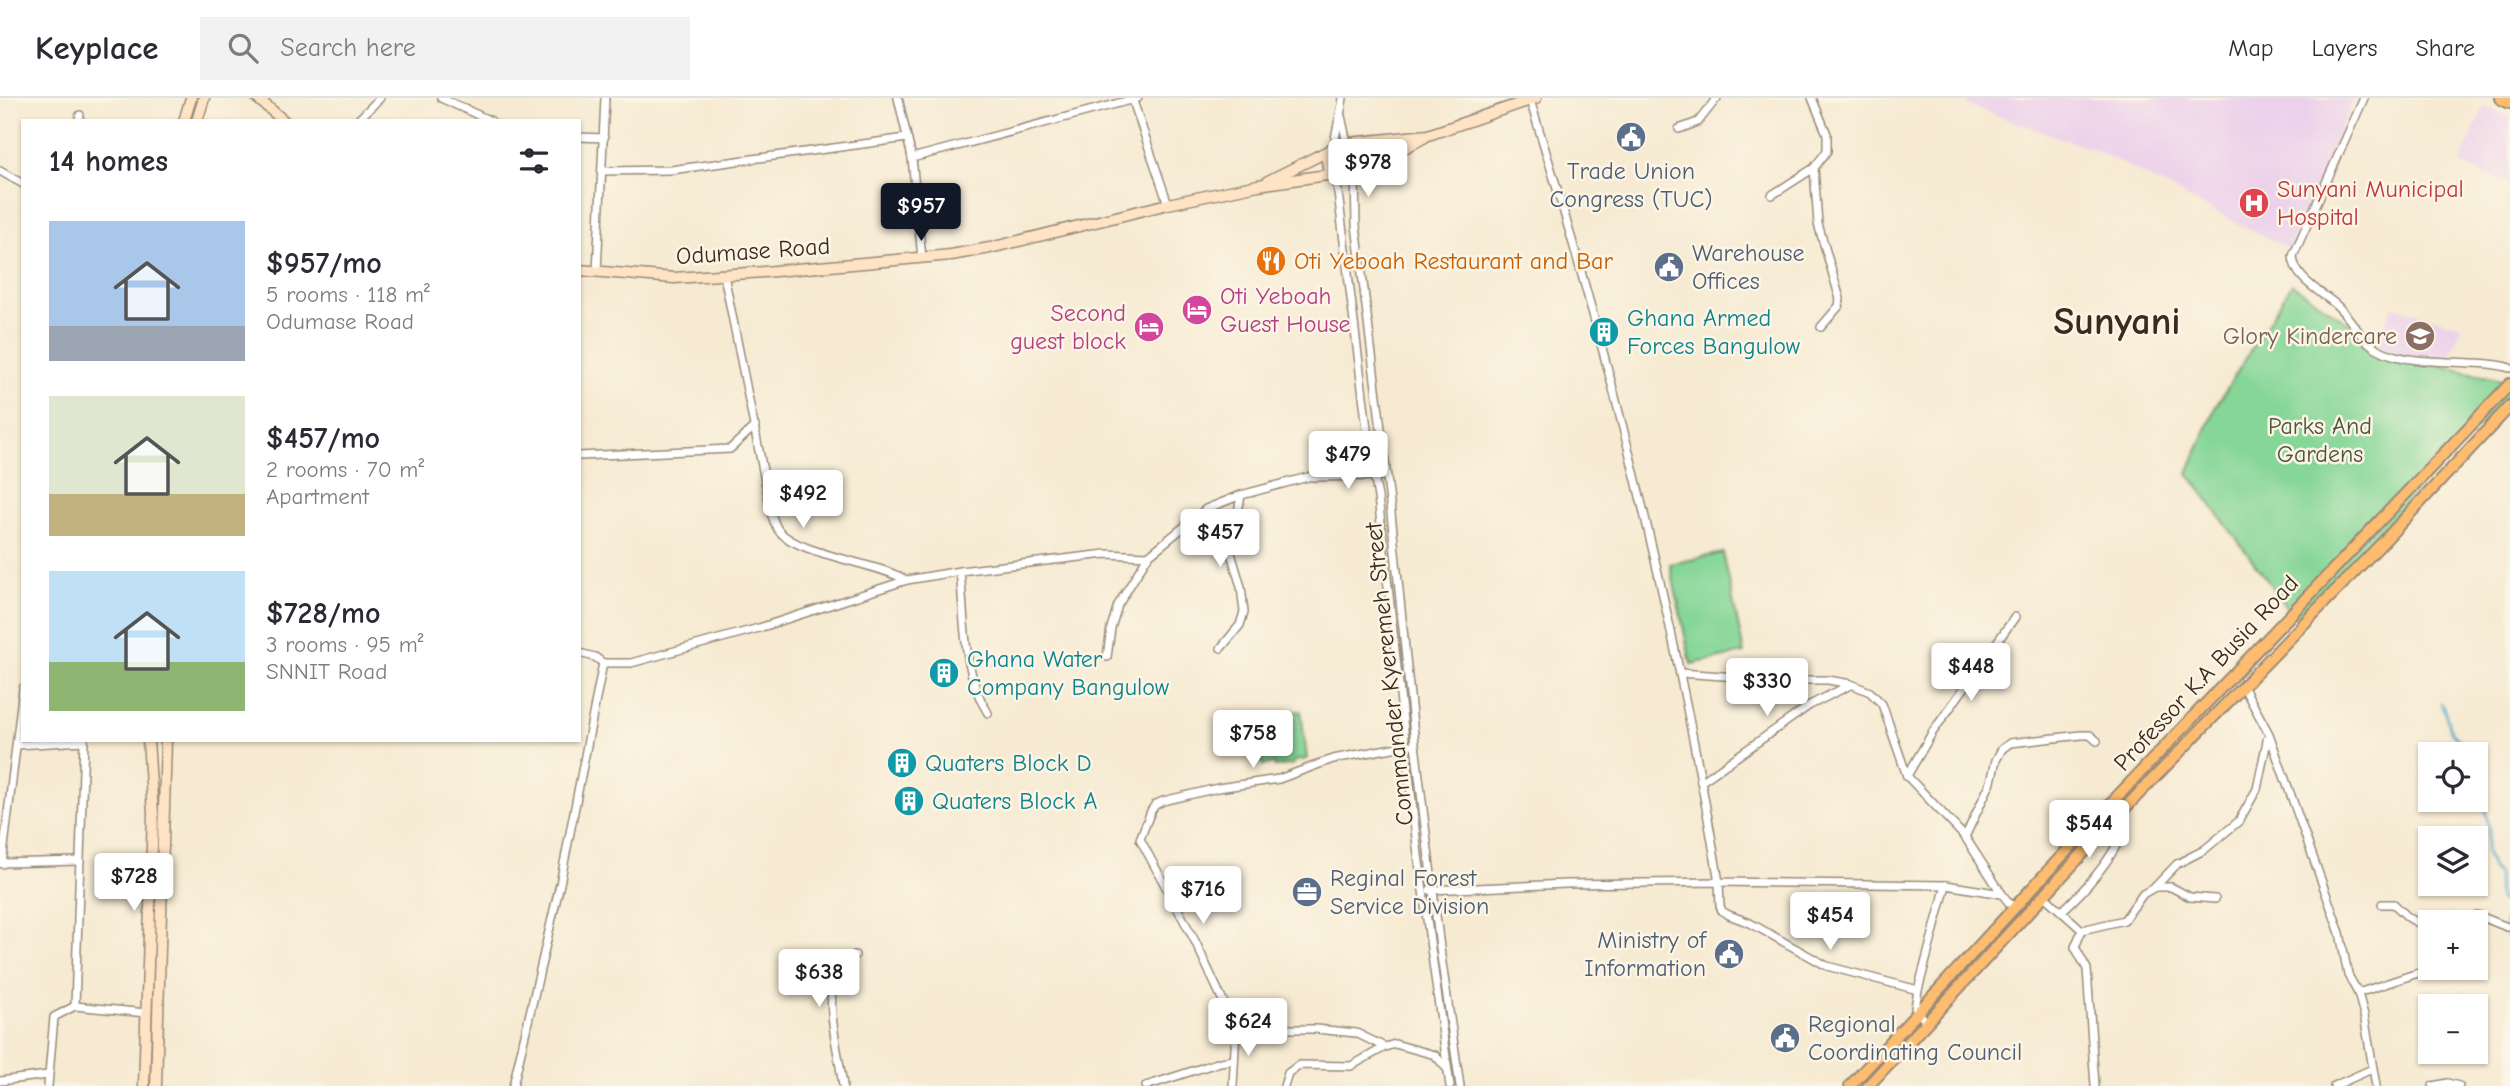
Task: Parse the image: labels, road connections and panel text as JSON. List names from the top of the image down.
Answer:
{
  "streets": {
    "main road": ["Odumase Road", "Professor K.A Busia Road"],
    "street": ["Commander Kyeremeh Street"]
  },
  "crossings": [
    ["Odumase Road", "Commander Kyeremeh Street"]
  ],
  "districts": ["Sunyani"],
  "parks": ["Parks And Gardens"],
  "places": {
    "public building": [
      "Trade Union Congress (TUC)",
      "Warehouse Offices",
      "Ministry of Information",
      "Regional Coordinating Council"
    ],
    "hospital": ["Sunyani Municipal Hospital"],
    "restaurant": ["Oti Yeboah Restaurant and Bar"],
    "hotel": ["Oti Yeboah Guest House", "Second guest block"],
    "building": [
      "Ghana Armed Forces Bangulow",
      "Ghana Water Company Bangulow",
      "Quaters Block D",
      "Quaters Block A"
    ],
    "school or university": ["Glory Kindercare"],
    "office": ["Reginal Forest Service Division"]
  },
  "page": {
    "header": "Keyplace",
    "search": "Search here",
    "nav": ["Map", "Layers", "Share"],
    "heading": "14 homes",
    "price": [
      "$978",
      "$957",
      "$479",
      "$492",
      "$457",
      "$448",
      "$330",
      "$758",
      "$544",
      "$728",
      "$716",
      "$454",
      "$638",
      "$624"
    ],
    "list": [
      {
        "name": "$957/mo",
        "note": "5 rooms · 118 m² · Odumase Road"
      },
      {
        "name": "$457/mo",
        "note": "2 rooms · 70 m² · Apartment"
      },
      {
        "name": "$728/mo",
        "note": "3 rooms · 95 m² · SNNIT Road"
      }
    ],
    "map_buttons": ["+", "−"]
  }
}
